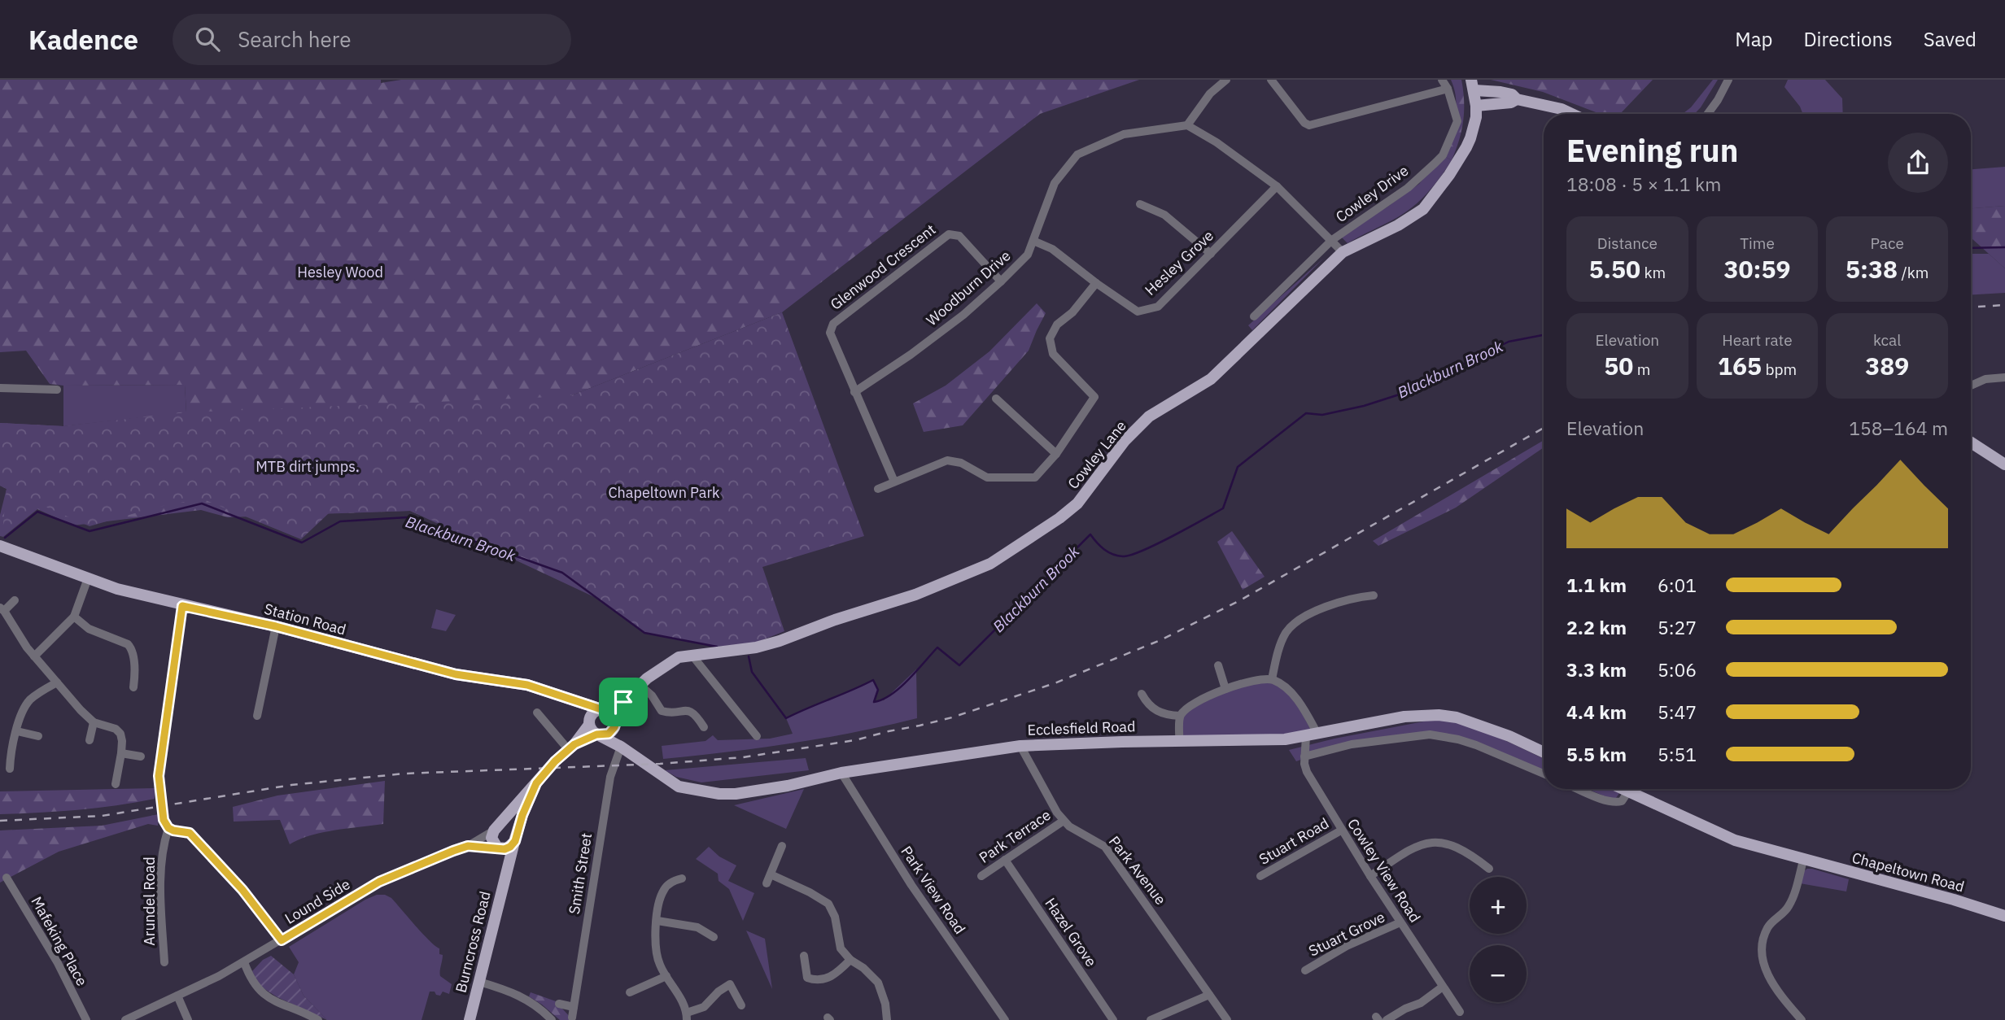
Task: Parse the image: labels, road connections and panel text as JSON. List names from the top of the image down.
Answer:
{
  "streets": {
    "main road": [
      "Cowley Lane",
      "Station Road",
      "Ecclesfield Road",
      "Chapeltown Road",
      "Lound Side",
      "Burncross Road"
    ],
    "street": [
      "Cowley Drive",
      "Hesley Grove",
      "Glenwood Crescent",
      "Woodburn Drive",
      "Park Terrace",
      "Stuart Road",
      "Park Avenue",
      "Cowley View Road",
      "Smith Street",
      "Park View Road",
      "Arundel Road",
      "Hazel Grove",
      "Stuart Grove",
      "Mafeking Place"
    ]
  },
  "crossings": [
    ["Hesley Grove", "Woodburn Drive"],
    ["Glenwood Crescent", "Woodburn Drive"],
    ["Cowley Lane", "Station Road"],
    ["Cowley Lane", "Ecclesfield Road"],
    ["Cowley Lane", "Lound Side"],
    ["Station Road", "Ecclesfield Road"],
    ["Station Road", "Arundel Road"],
    ["Station Road", "Lound Side"],
    ["Ecclesfield Road", "Park Avenue"],
    ["Ecclesfield Road", "Cowley View Road"],
    ["Ecclesfield Road", "Smith Street"],
    ["Ecclesfield Road", "Park View Road"],
    ["Ecclesfield Road", "Lound Side"],
    ["Park Terrace", "Park Avenue"],
    ["Park Terrace", "Hazel Grove"],
    ["Stuart Road", "Cowley View Road"],
    ["Cowley View Road", "Stuart Grove"],
    ["Lound Side", "Burncross Road"]
  ],
  "water": ["Blackburn Brook"],
  "parks": ["Hesley Wood", "MTB dirt jumps.", "Chapeltown Park"],
  "page": {
    "header": "Kadence",
    "search": "Search here",
    "nav": ["Map", "Directions", "Saved"],
    "heading": ["Evening run", "18:08 · 5 × 1.1 km"],
    "stats": [
      ["Distance", "5.50 km"],
      ["Time", "30:59"],
      ["Pace", "5:38 /km"],
      ["Elevation", "50 m"],
      ["Heart rate", "165 bpm"],
      ["kcal", "389"]
    ],
    "chart": ["Elevation", "158–164 m"],
    "list": [
      {
        "name": "1.1 km",
        "note": "6:01"
      },
      {
        "name": "2.2 km",
        "note": "5:27"
      },
      {
        "name": "3.3 km",
        "note": "5:06"
      },
      {
        "name": "4.4 km",
        "note": "5:47"
      },
      {
        "name": "5.5 km",
        "note": "5:51"
      }
    ],
    "map_buttons": ["+", "−"]
  }
}
